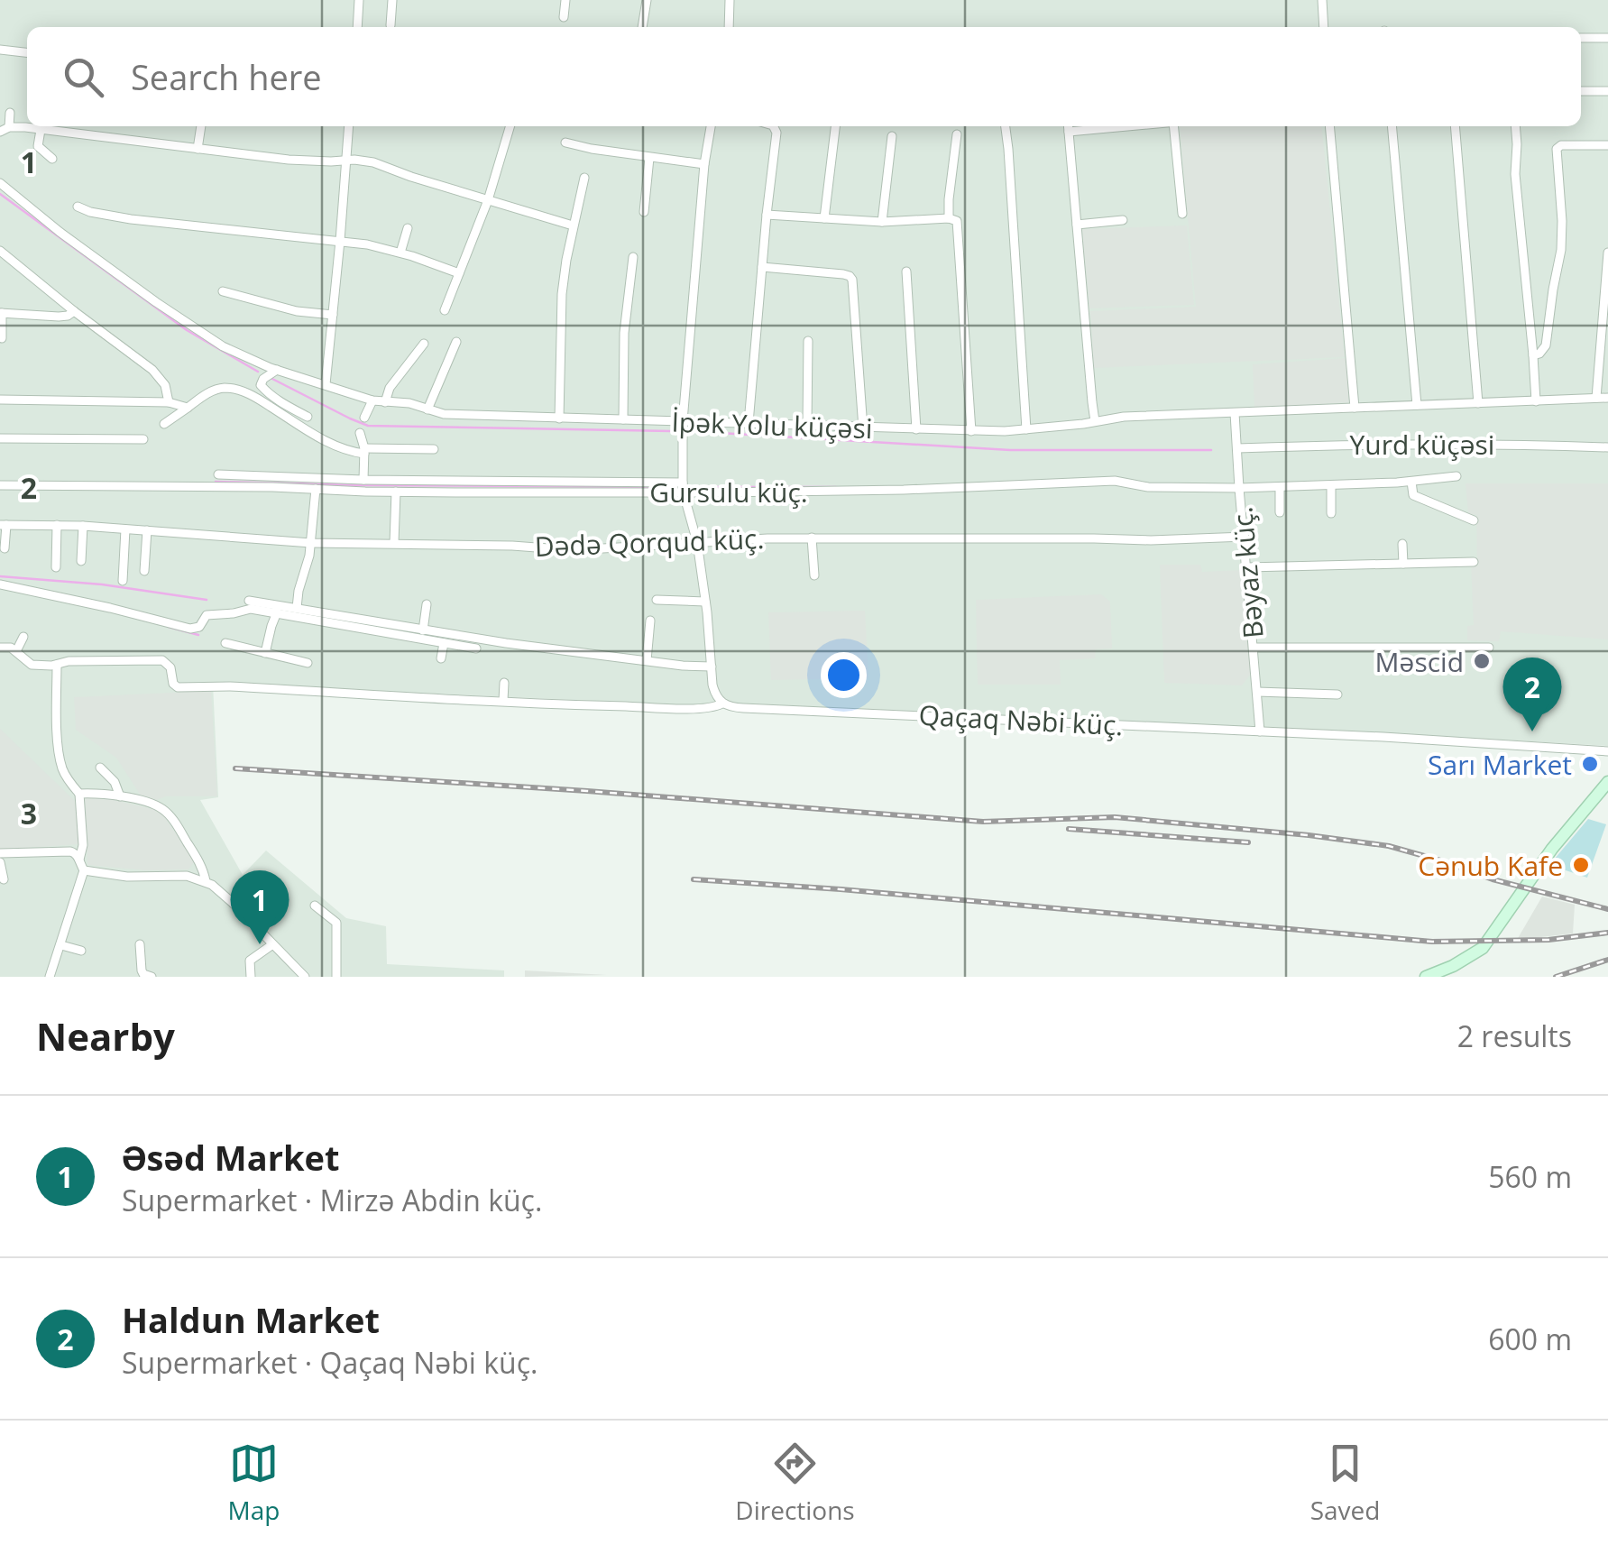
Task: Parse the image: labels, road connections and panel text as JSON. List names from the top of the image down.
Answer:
{
  "streets": {
    "street": [
      "İpək Yolu küçəsi",
      "Yurd küçəsi",
      "Gursulu küç.",
      "Dədə Qorqud küç.",
      "Bəyaz küç.",
      "Qaçaq Nəbi küç."
    ]
  },
  "crossings": [
    ["İpək Yolu küçəsi", "Bəyaz küç."],
    ["Yurd küçəsi", "Bəyaz küç."],
    ["Gursulu küç.", "Bəyaz küç."],
    ["Dədə Qorqud küç.", "Bəyaz küç."],
    ["Bəyaz küç.", "Qaçaq Nəbi küç."]
  ],
  "places": ["Məscid", "Sarı Market", "Cənub Kafe"],
  "page": {
    "search": "Search here",
    "pins": ["2", "1"],
    "heading": ["Nearby", "2 results"],
    "list": [
      {
        "mark": "1",
        "name": "Əsəd Market",
        "note": "Supermarket · Mirzə Abdin küç.",
        "value": "560 m"
      },
      {
        "mark": "2",
        "name": "Haldun Market",
        "note": "Supermarket · Qaçaq Nəbi küç.",
        "value": "600 m"
      }
    ],
    "nav": ["Map", "Directions", "Saved"]
  },
  "grid": {
    "rows": ["1", "2", "3"]
  }
}
